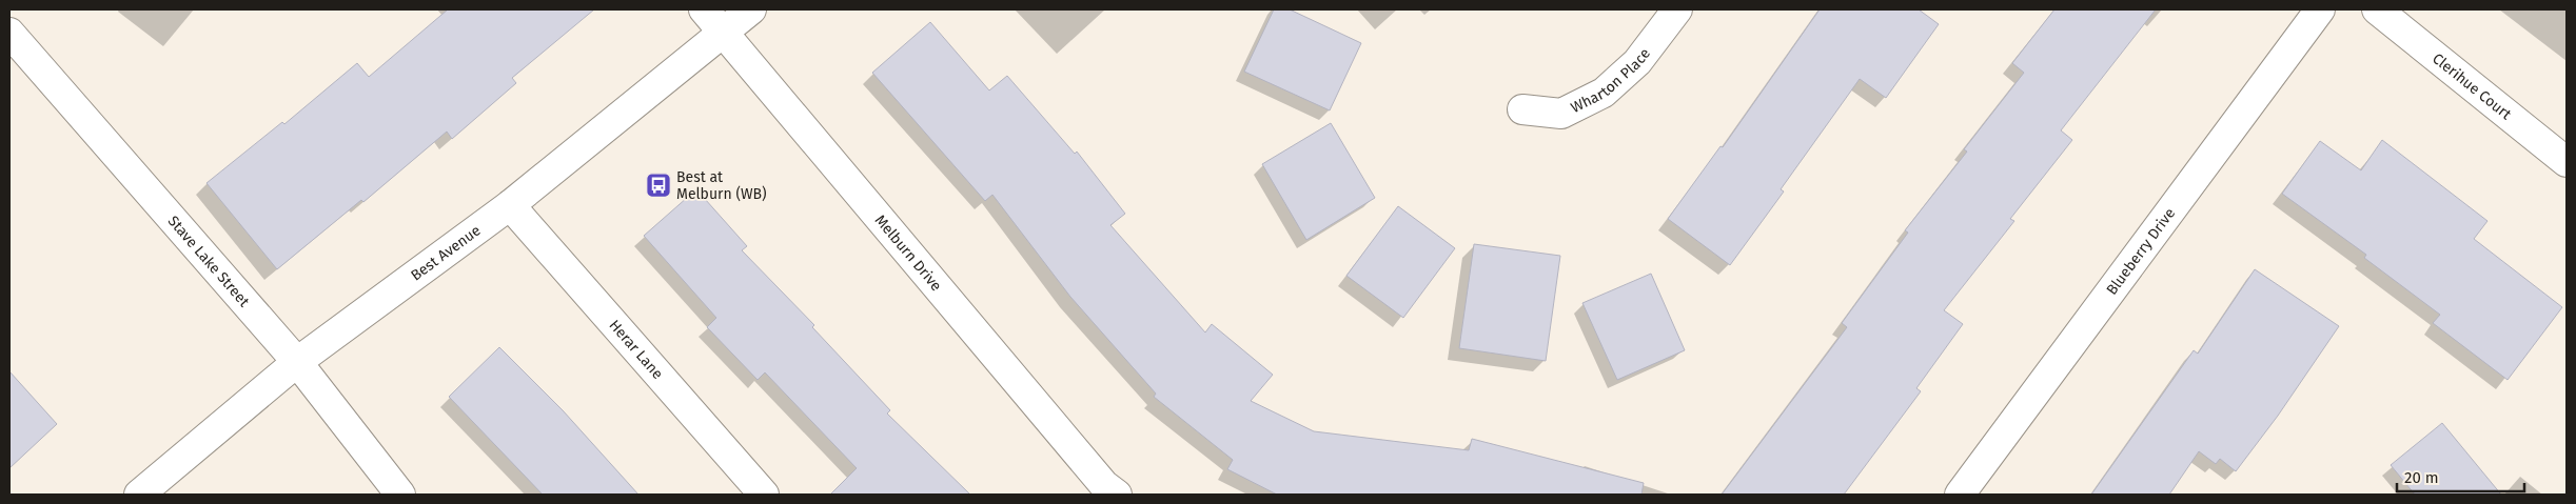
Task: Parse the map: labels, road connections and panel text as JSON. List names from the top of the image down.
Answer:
{
  "streets": {
    "street": [
      "Wharton Place",
      "Clerihue Court",
      "Best Avenue",
      "Melburn Drive",
      "Blueberry Drive",
      "Stave Lake Street",
      "Herar Lane"
    ]
  },
  "crossings": [
    ["Best Avenue", "Melburn Drive"],
    ["Best Avenue", "Stave Lake Street"],
    ["Best Avenue", "Herar Lane"]
  ],
  "places": {
    "bus stop": ["Best at Melburn (WB)"]
  },
  "scale_bar": "20 m"
}
